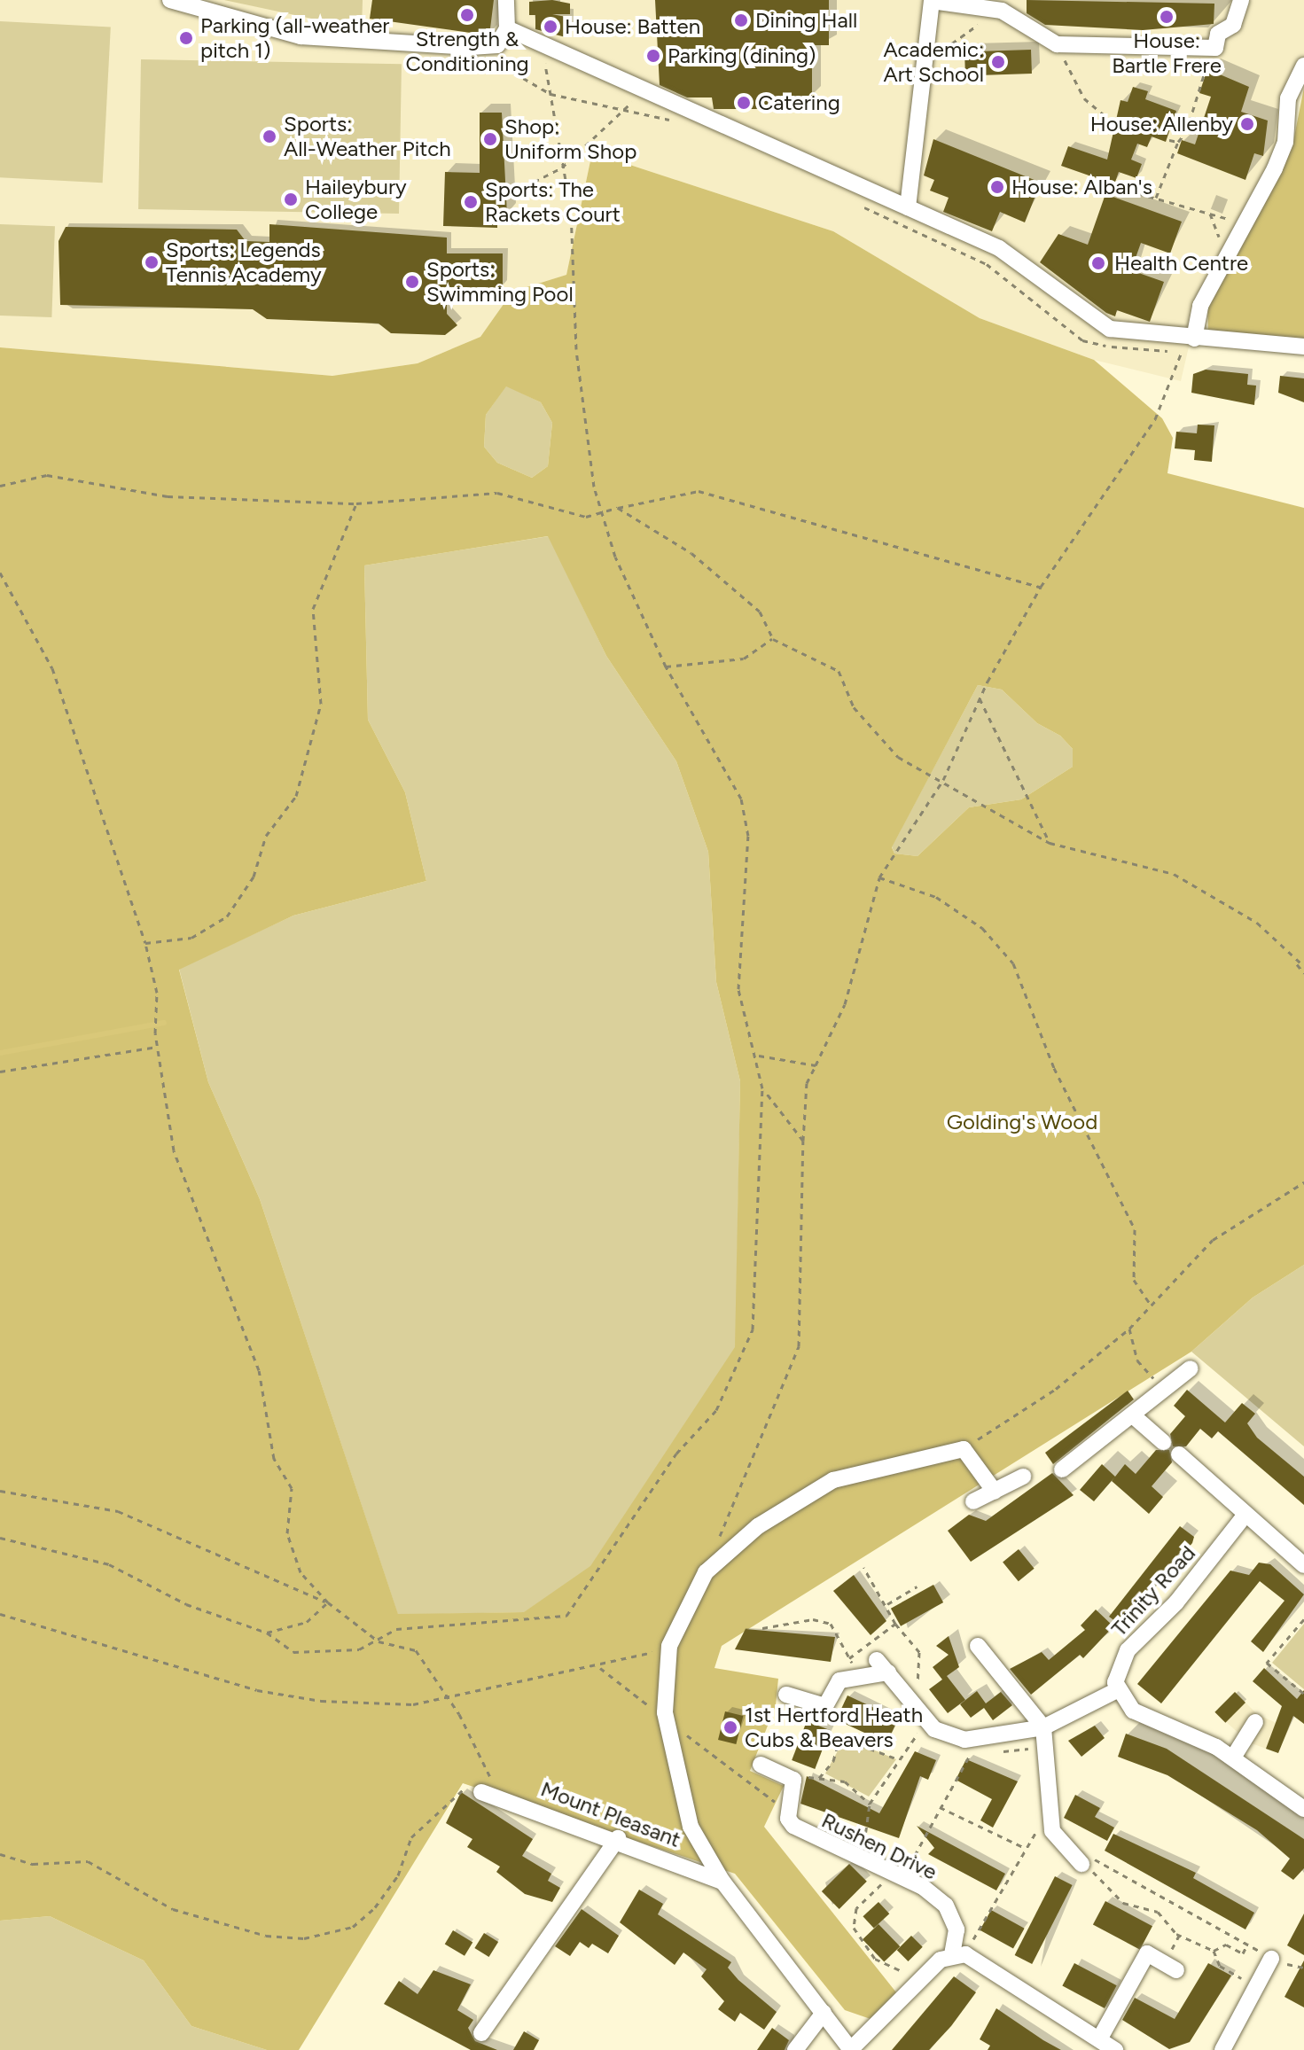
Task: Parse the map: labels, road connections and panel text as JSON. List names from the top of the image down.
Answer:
{
  "streets": {
    "street": ["Trinity Road", "Mount Pleasant", "Rushen Drive"]
  },
  "parks": ["Golding's Wood"],
  "places": [
    "Strength & Conditioning",
    "House: Bartle Frere",
    "Dining Hall",
    "House: Batten",
    "Parking (all-weather pitch 1)",
    "Parking (dining)",
    "Academic: Art School",
    "Catering",
    "House: Allenby",
    "Sports: All-Weather Pitch",
    "Shop: Uniform Shop",
    "House: Alban's",
    "Haileybury College",
    "Sports: The Rackets Court",
    "Sports: Legends Tennis Academy",
    "Health Centre",
    "Sports: Swimming Pool",
    "1st Hertford Heath Cubs & Beavers"
  ]
}
